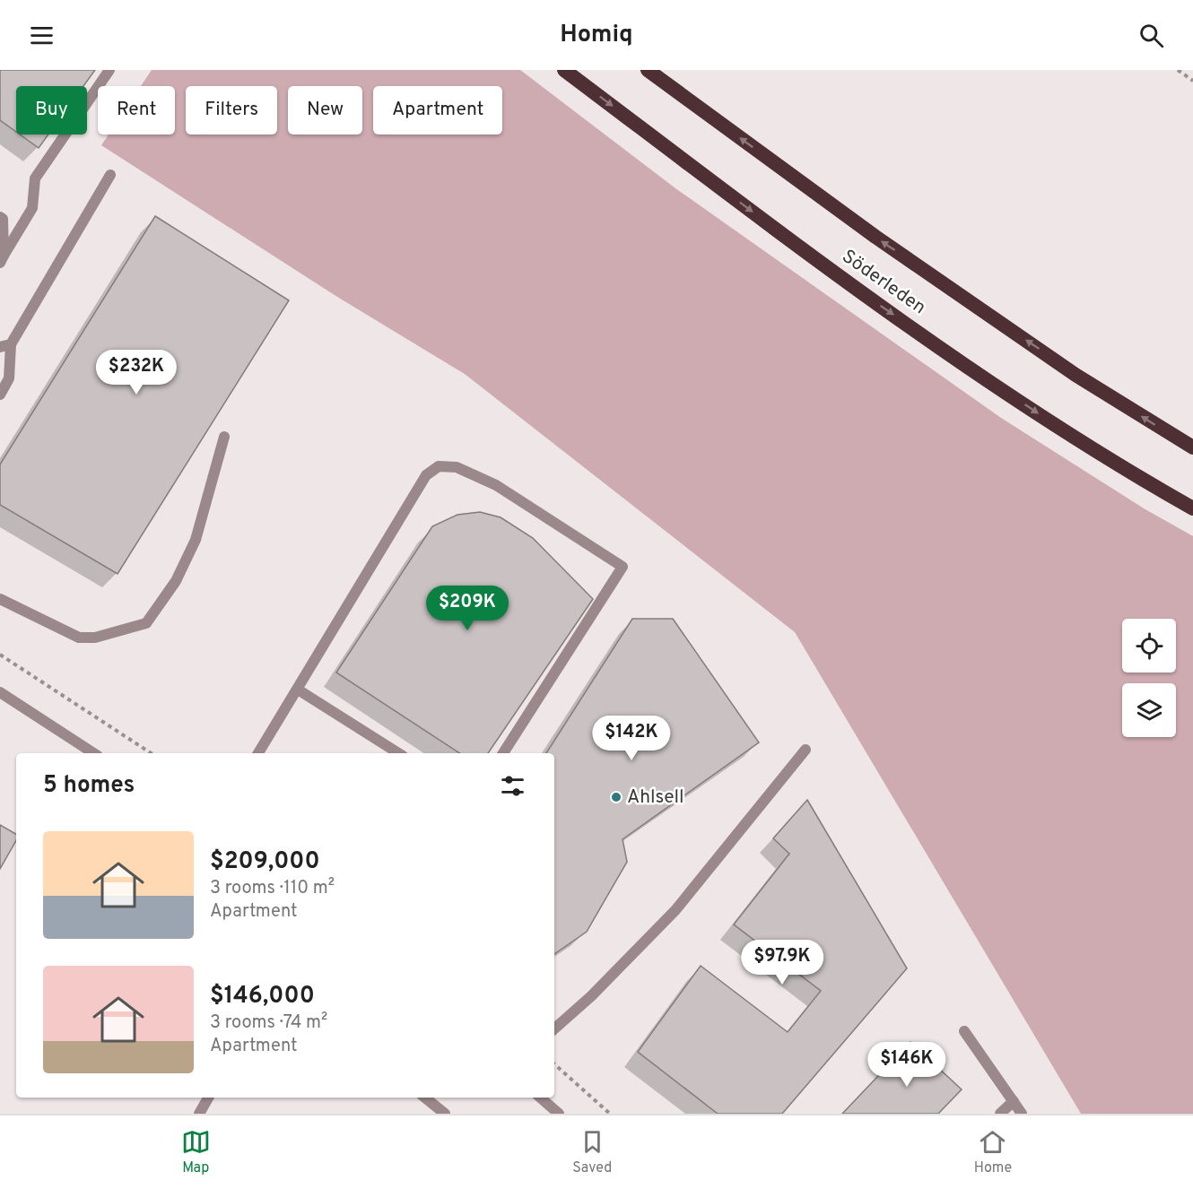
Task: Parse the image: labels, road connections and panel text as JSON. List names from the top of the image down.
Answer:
{
  "streets": {
    "highway": ["Söderleden"]
  },
  "places": ["Ahlsell"],
  "page": {
    "header": "Homiq",
    "chip": [
      "Buy",
      "Rent",
      "Filters",
      "New",
      "Apartment"
    ],
    "price": [
      "$232K",
      "$209K",
      "$142K",
      "$97.9K",
      "$146K"
    ],
    "heading": "5 homes",
    "list": [
      {
        "name": "$209,000",
        "note": "3 rooms · 110 m² · Apartment"
      },
      {
        "name": "$146,000",
        "note": "3 rooms · 74 m² · Apartment"
      }
    ],
    "tabs": ["Map", "Saved", "Home"]
  }
}
